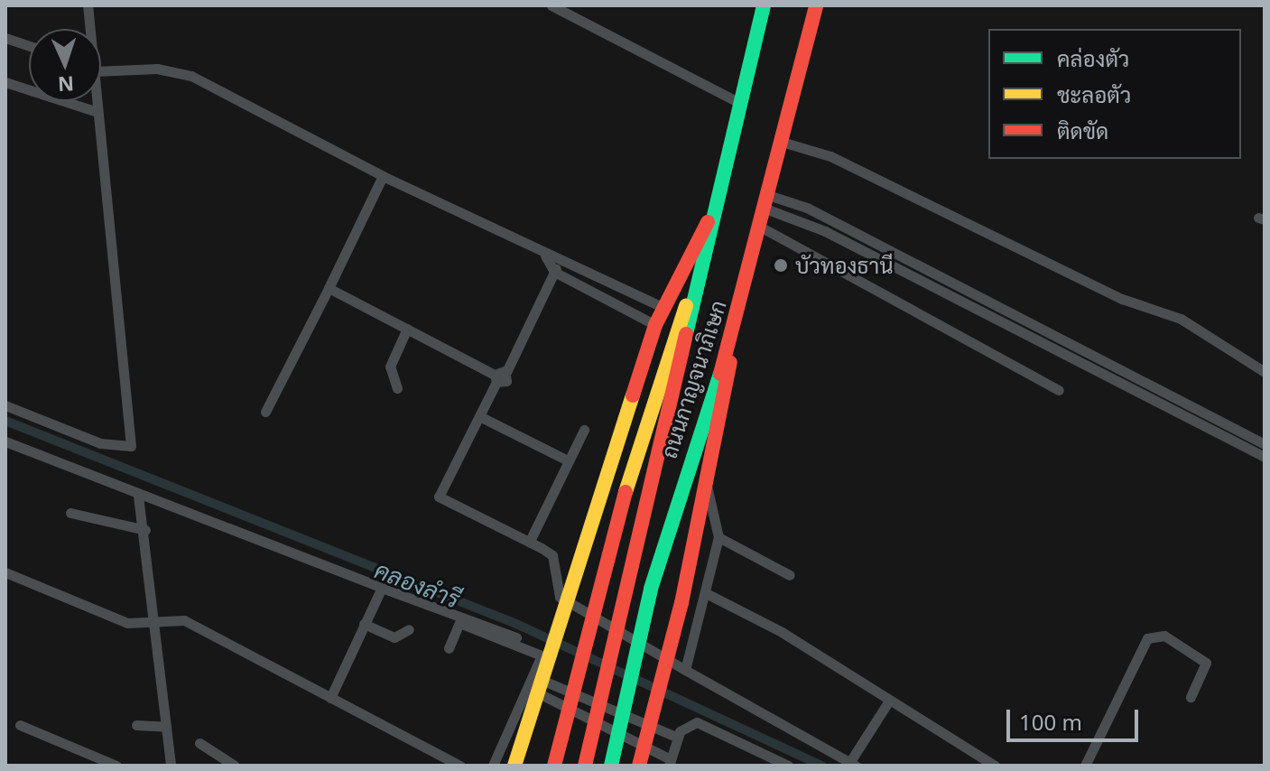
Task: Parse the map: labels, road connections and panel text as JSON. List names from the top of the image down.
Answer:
{
  "streets": {
    "main road": ["ถนนกาญจนาภิเษก"]
  },
  "water": ["คลองลำรี"],
  "places": ["บัวทองธานี"],
  "legend": ["คล่องตัว", "ชะลอตัว", "ติดขัด"],
  "scale_bar": "100 m",
  "north": "bottom"
}
